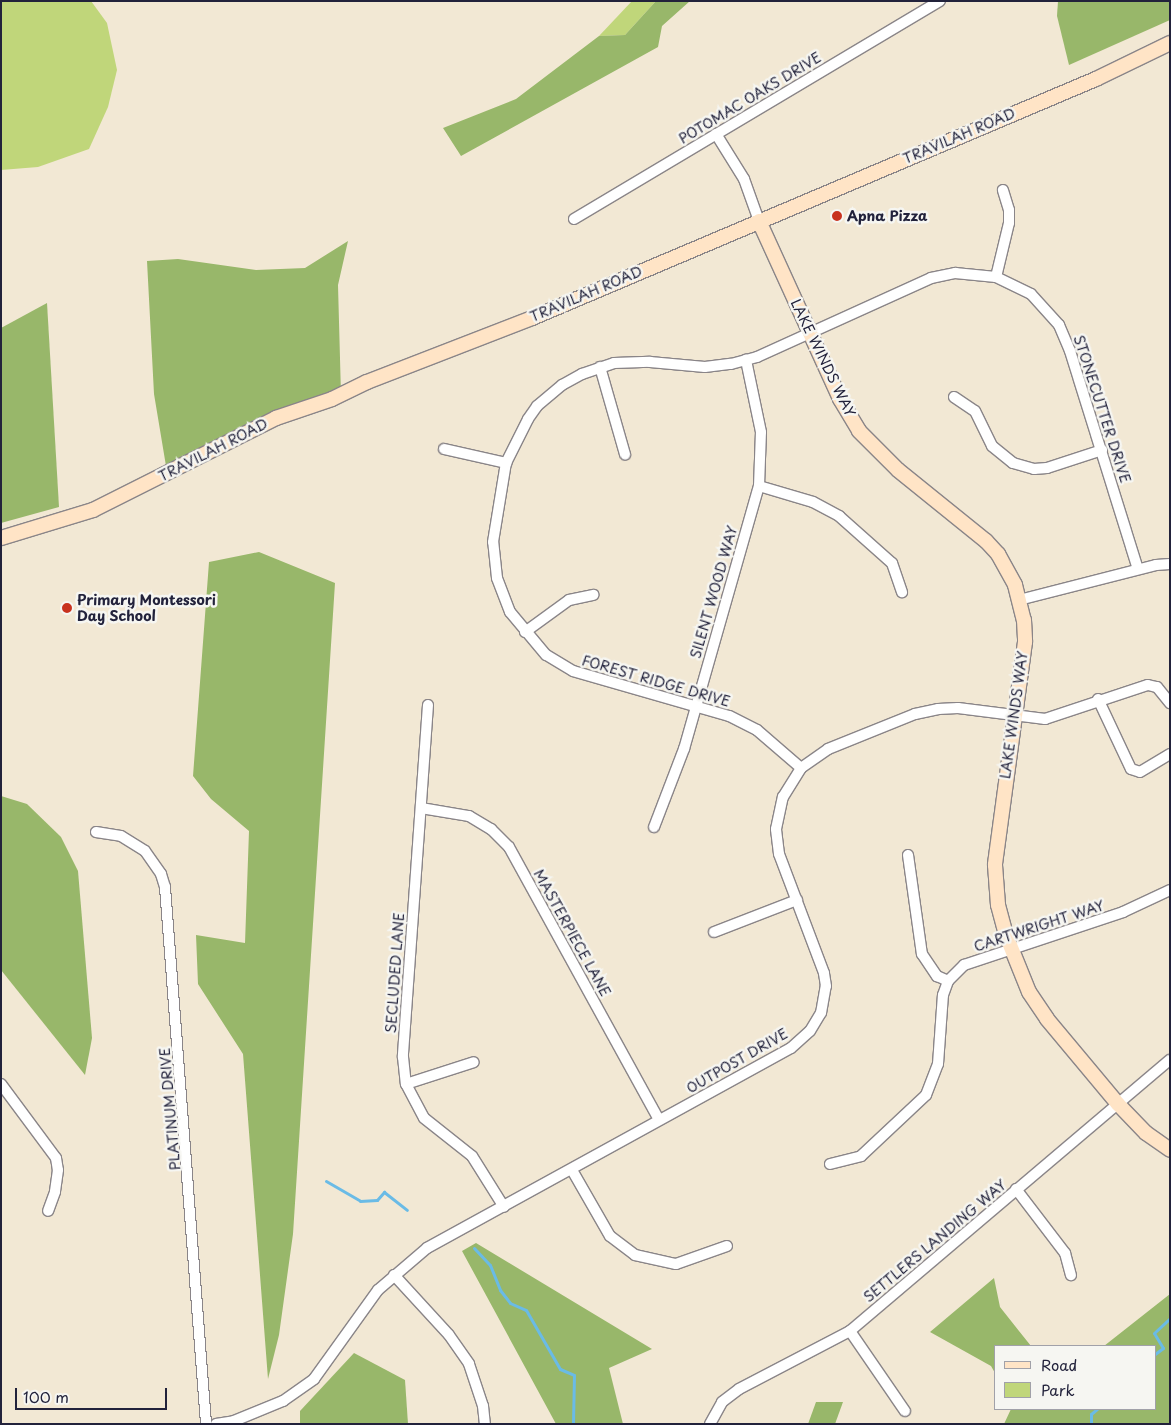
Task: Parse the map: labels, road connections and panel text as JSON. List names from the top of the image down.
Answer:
{
  "streets": {
    "main road": ["TRAVILAH ROAD", "LAKE WINDS WAY"],
    "street": [
      "POTOMAC OAKS DRIVE",
      "STONECUTTER DRIVE",
      "SILENT WOOD WAY",
      "FOREST RIDGE DRIVE",
      "CARTWRIGHT WAY",
      "MASTERPIECE LANE",
      "SECLUDED LANE",
      "OUTPOST DRIVE",
      "PLATINUM DRIVE",
      "SETTLERS LANDING WAY"
    ]
  },
  "crossings": [
    ["TRAVILAH ROAD", "LAKE WINDS WAY"],
    ["LAKE WINDS WAY", "STONECUTTER DRIVE"],
    ["LAKE WINDS WAY", "FOREST RIDGE DRIVE"],
    ["LAKE WINDS WAY", "CARTWRIGHT WAY"],
    ["LAKE WINDS WAY", "OUTPOST DRIVE"],
    ["LAKE WINDS WAY", "SETTLERS LANDING WAY"],
    ["STONECUTTER DRIVE", "FOREST RIDGE DRIVE"],
    ["SILENT WOOD WAY", "FOREST RIDGE DRIVE"],
    ["FOREST RIDGE DRIVE", "OUTPOST DRIVE"],
    ["MASTERPIECE LANE", "SECLUDED LANE"],
    ["MASTERPIECE LANE", "OUTPOST DRIVE"],
    ["SECLUDED LANE", "OUTPOST DRIVE"]
  ],
  "places": ["Apna Pizza", "Primary Montessori Day School"],
  "legend": ["Road", "Park"],
  "scale_bar": "100 m"
}
